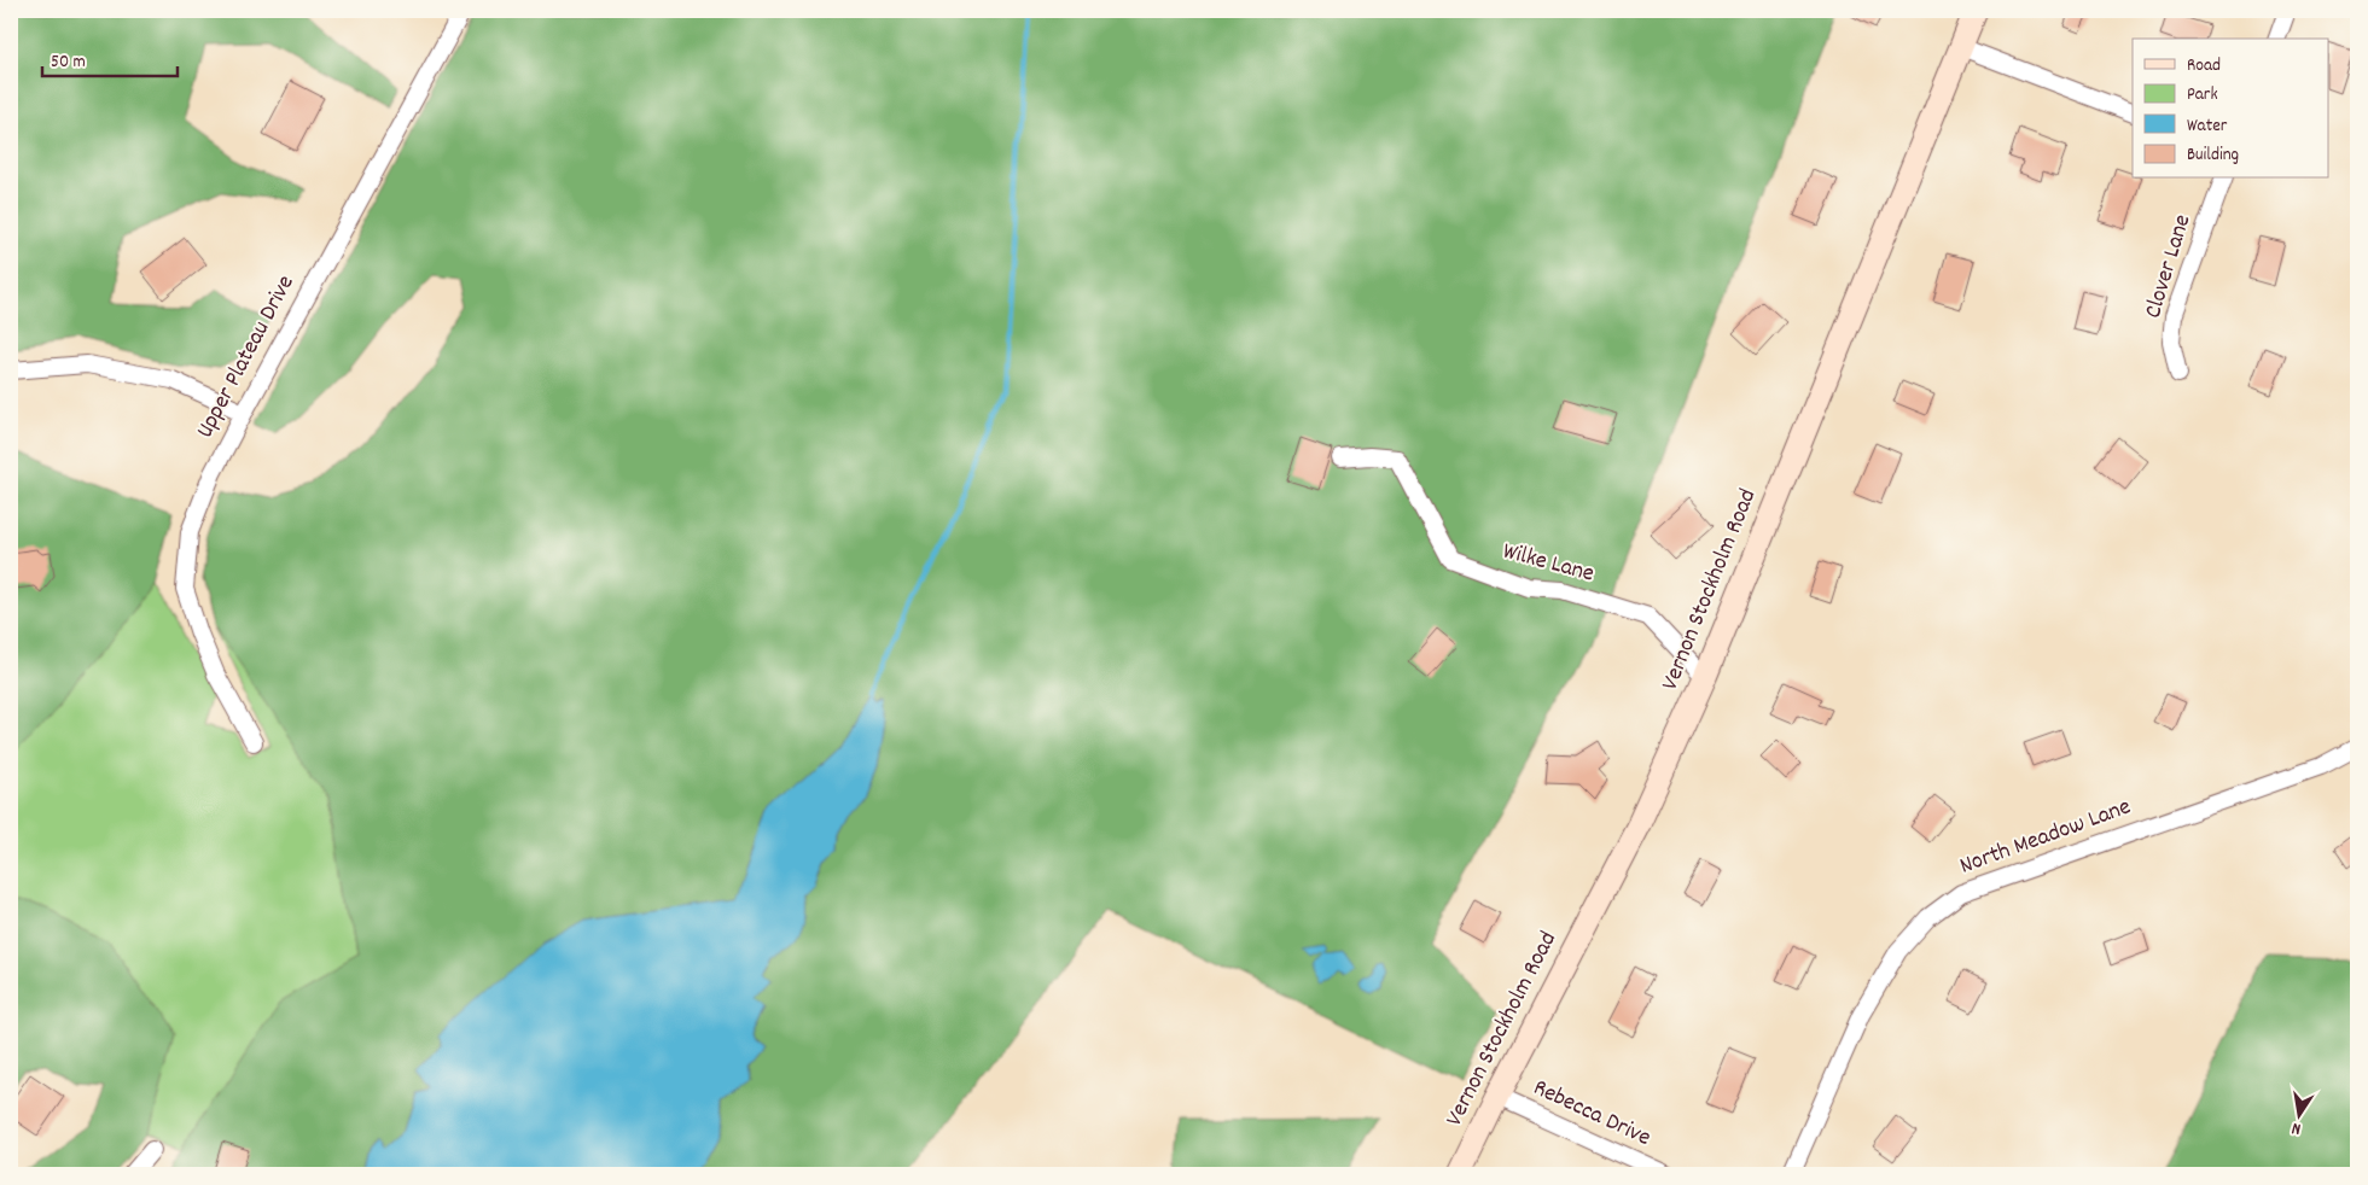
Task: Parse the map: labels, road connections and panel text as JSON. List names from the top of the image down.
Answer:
{
  "streets": {
    "main road": ["Vernon Stockholm Road"],
    "street": [
      "Clover Lane",
      "Upper Plateau Drive",
      "Wilke Lane",
      "North Meadow Lane",
      "Rebecca Drive"
    ]
  },
  "crossings": [
    ["Wilke Lane", "Vernon Stockholm Road"],
    ["Vernon Stockholm Road", "Rebecca Drive"]
  ],
  "legend": [
    "Road",
    "Park",
    "Water",
    "Building"
  ],
  "scale_bar": "50 m",
  "north": "bottom"
}
